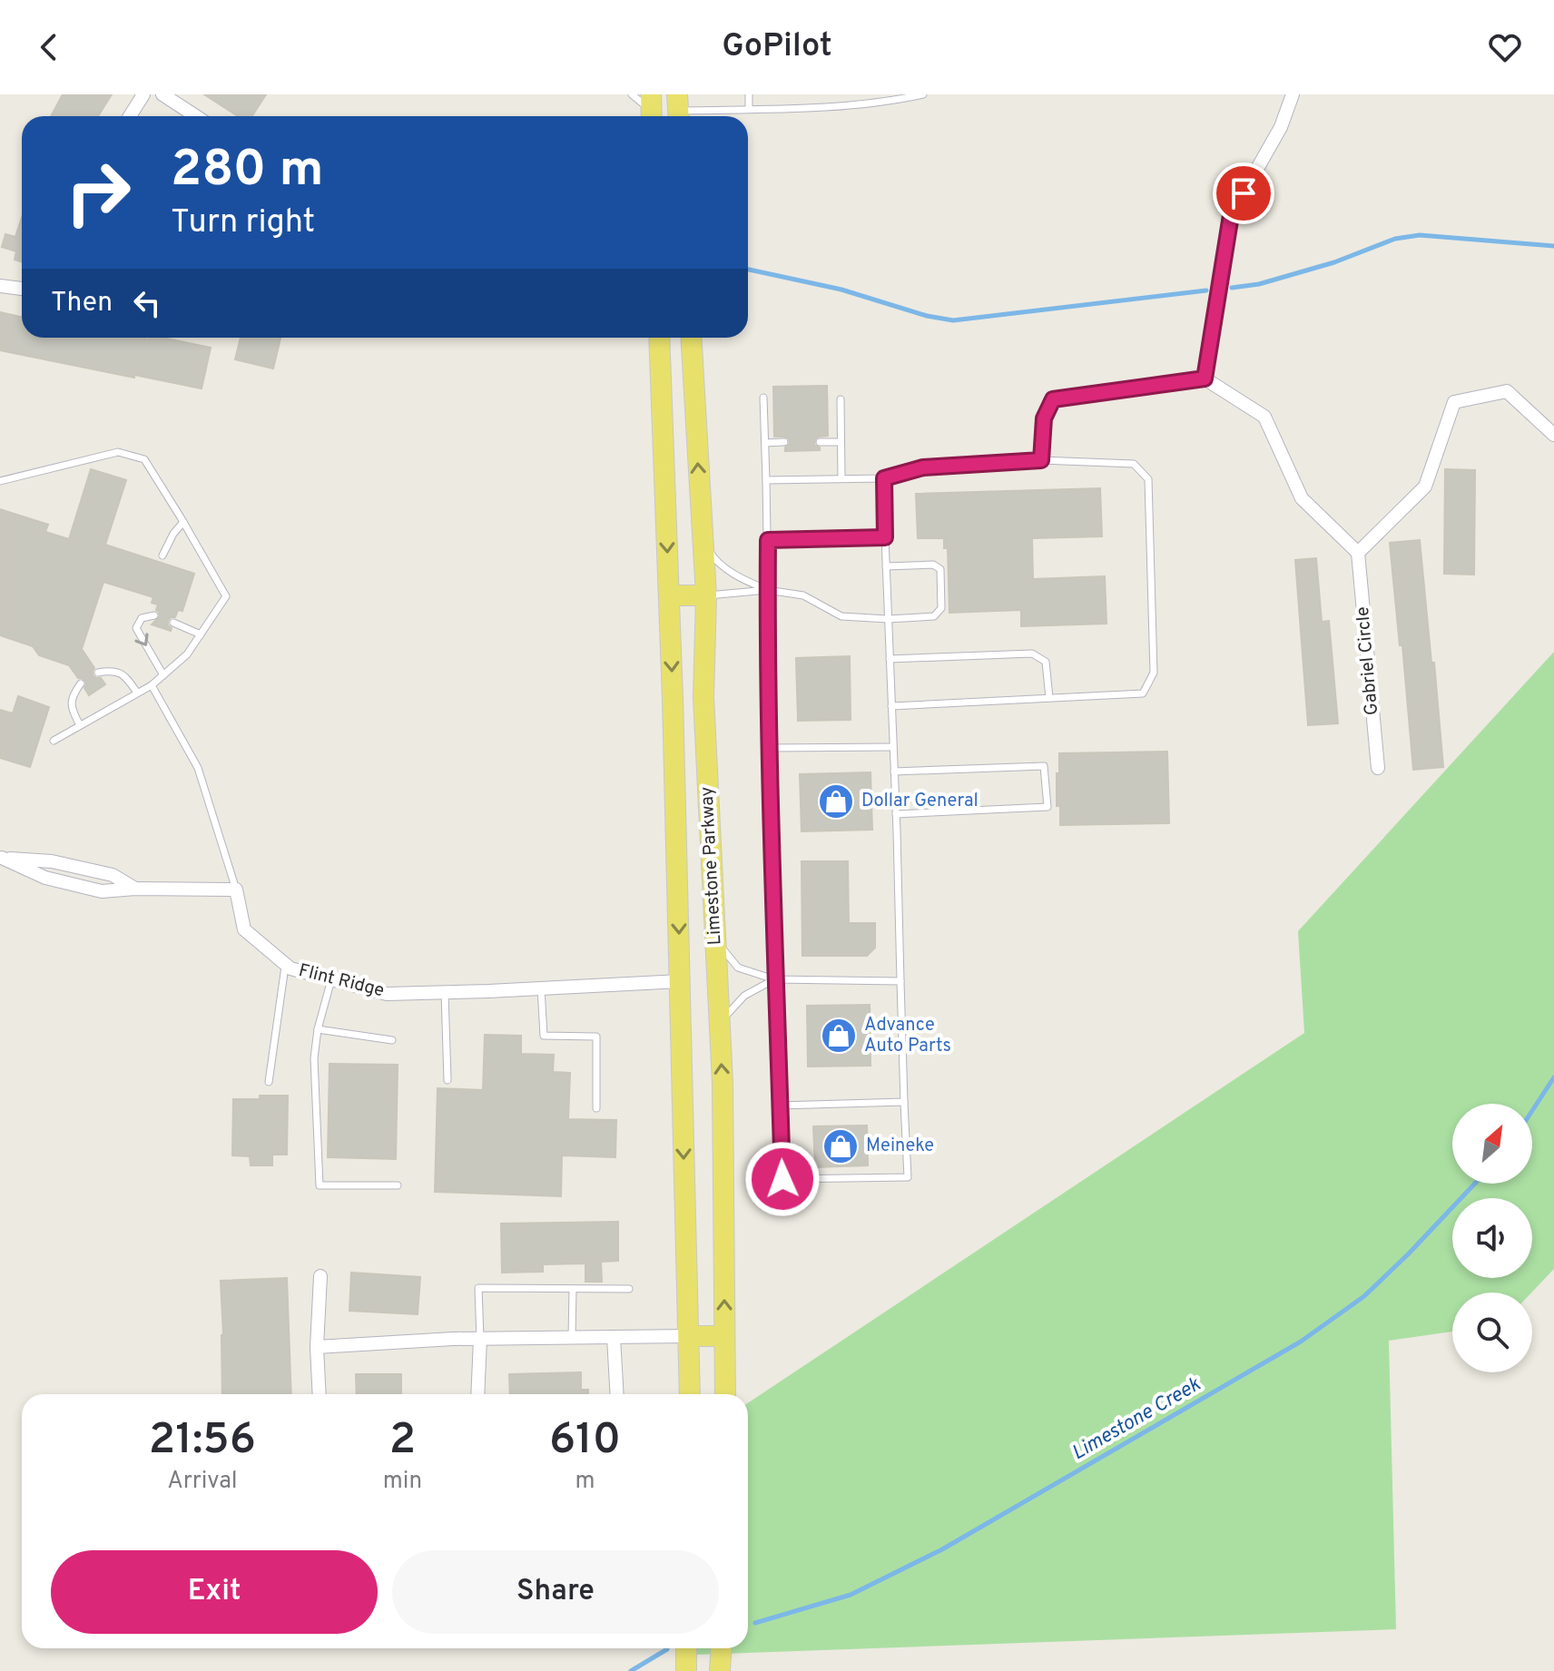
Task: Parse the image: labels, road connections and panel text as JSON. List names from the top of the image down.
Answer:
{
  "streets": {
    "main road": ["Limestone Parkway"],
    "street": ["Gabriel Circle", "Flint Ridge"]
  },
  "crossings": [
    ["Limestone Parkway", "Flint Ridge"]
  ],
  "water": ["Limestone Creek"],
  "places": {
    "shop": ["Dollar General", "Advance Auto Parts", "Meineke"]
  },
  "north": "top right",
  "page": {
    "header": "GoPilot",
    "turn": ["280 m", "Turn right"],
    "then": "Then",
    "eta": [
      "21:56",
      "Arrival",
      "2",
      "min",
      "610",
      "m"
    ],
    "buttons": ["Exit", "Share"]
  }
}
